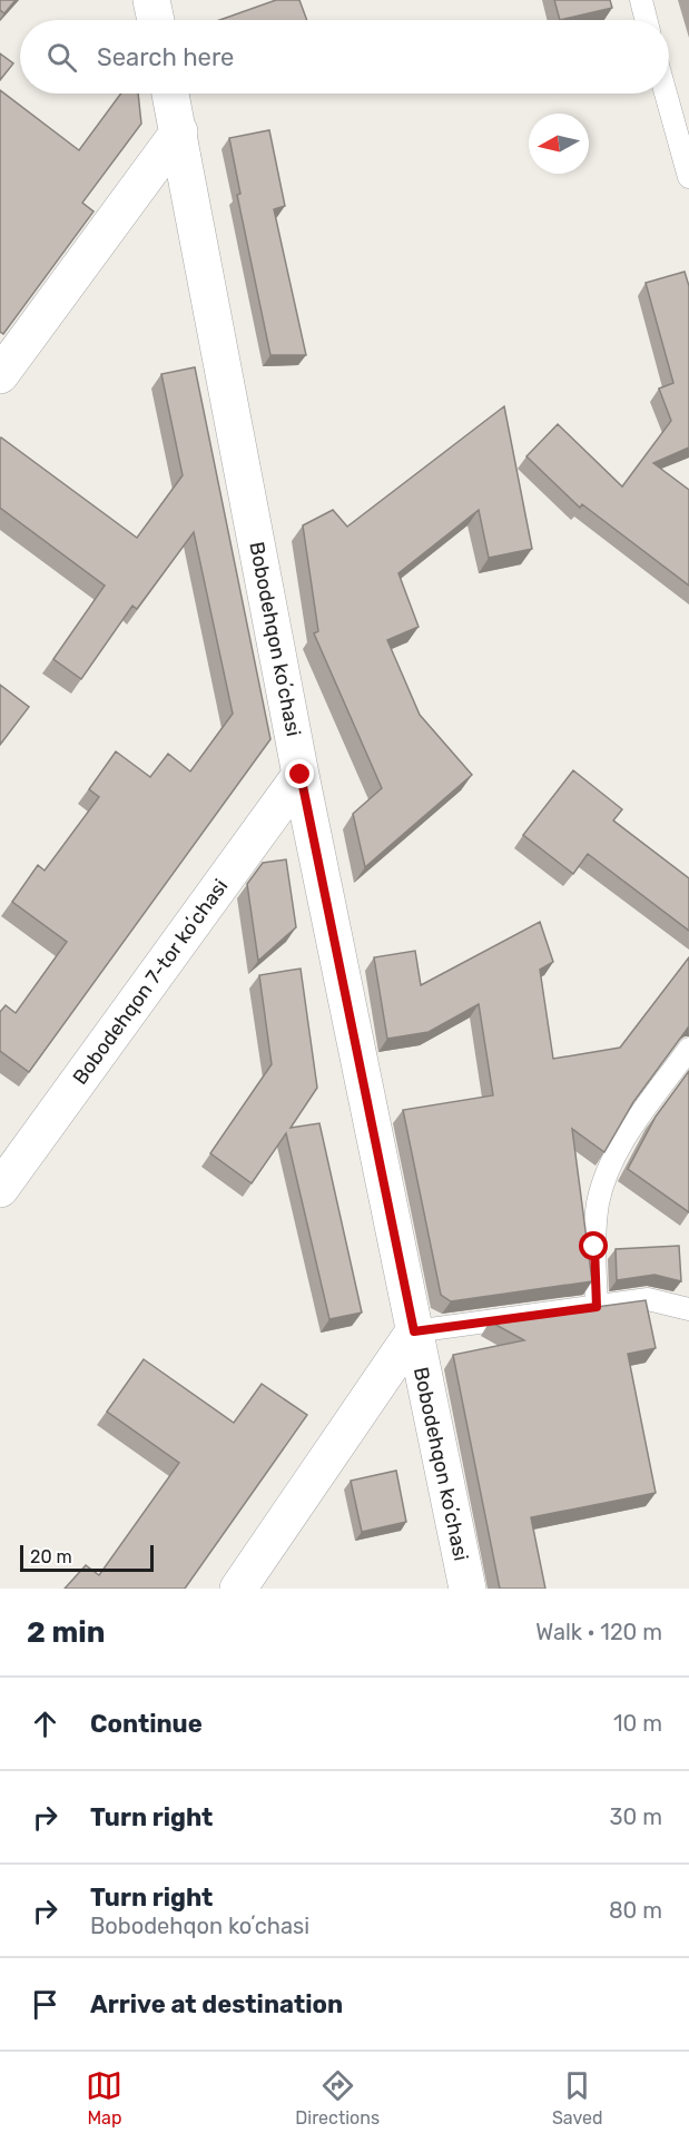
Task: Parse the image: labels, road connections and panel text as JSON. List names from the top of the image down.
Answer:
{
  "streets": {
    "street": ["Bobodehqon koʼchasi", "Bobodehqon 7-tor koʼchasi"]
  },
  "crossings": [
    ["Bobodehqon koʼchasi", "Bobodehqon 7-tor koʼchasi"]
  ],
  "scale_bar": "20 m",
  "north": "left",
  "page": {
    "search": "Search here",
    "scale": "20 m",
    "heading": ["2 min", "Walk · 120 m"],
    "list": [
      ["Continue", "10 m"],
      ["Turn right", "30 m"],
      ["Turn right", "Bobodehqon koʼchasi", "80 m"],
      "Arrive at destination"
    ],
    "nav": ["Map", "Directions", "Saved"]
  }
}
